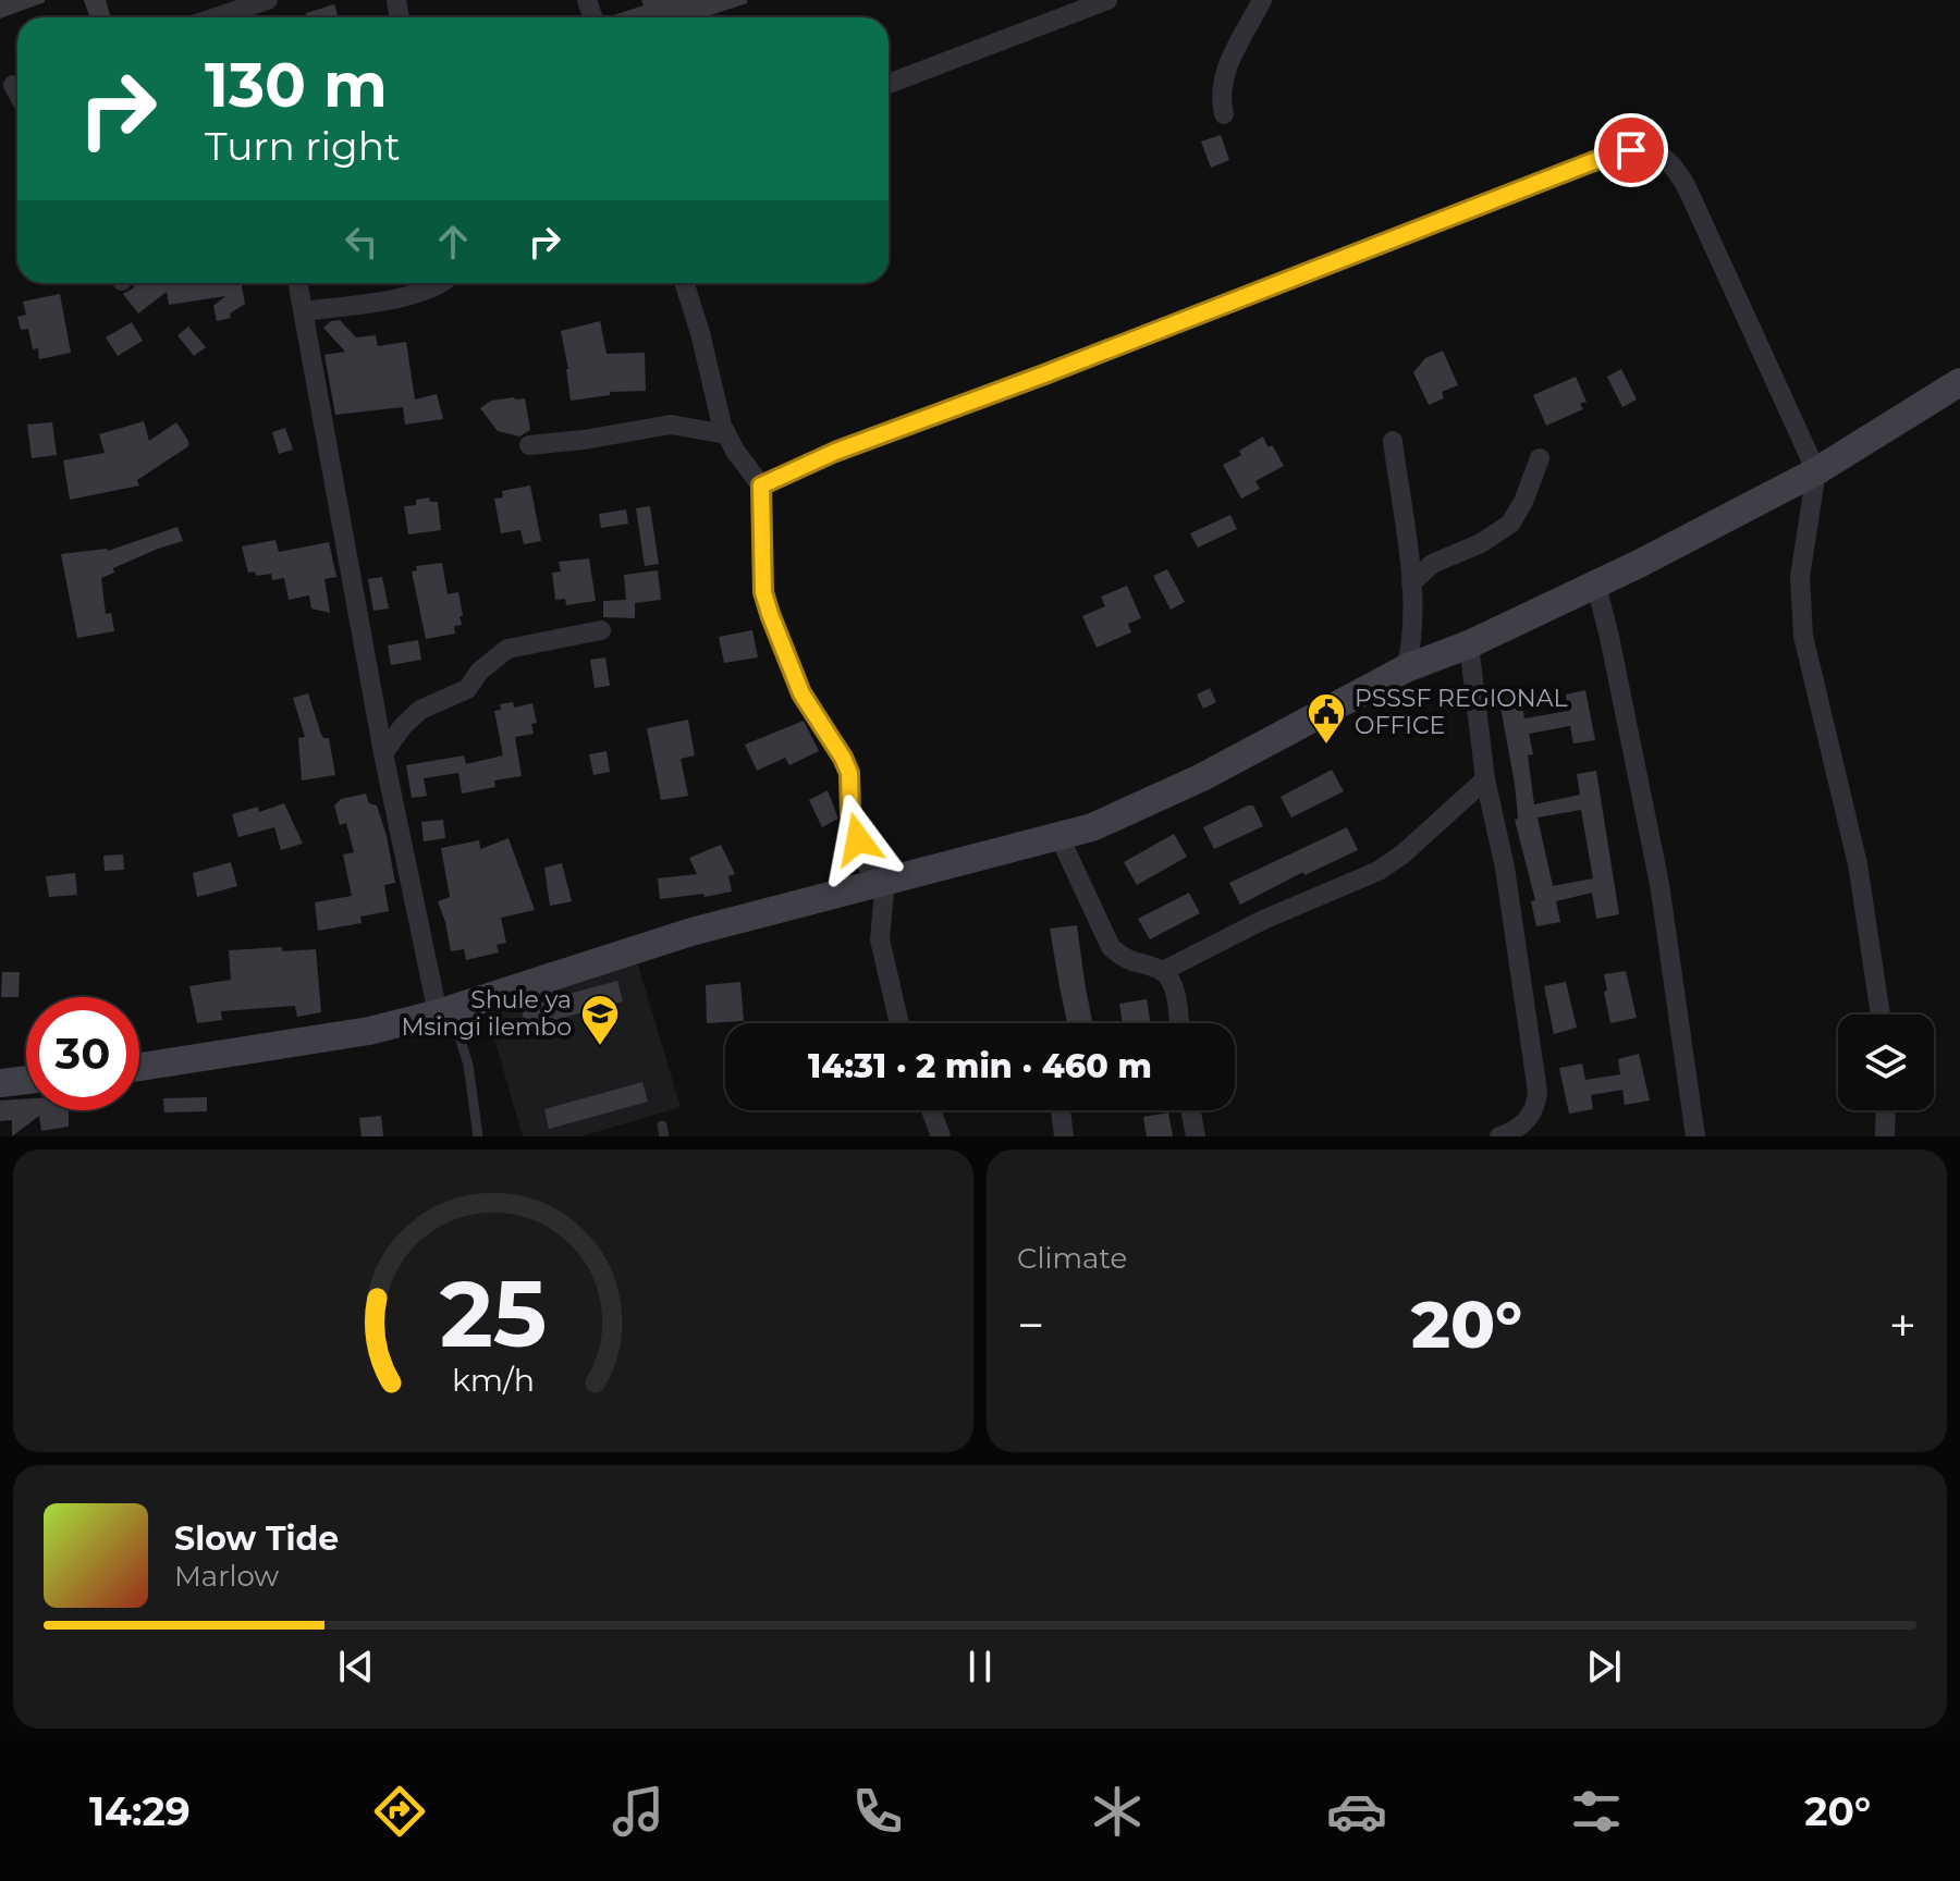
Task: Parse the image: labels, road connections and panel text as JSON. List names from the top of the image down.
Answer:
{
  "places": {
    "public building": ["PSSSF REGIONAL OFFICE"],
    "school or university": ["Shule ya Msingi ilembo"]
  },
  "page": {
    "turn": ["130 m", "Turn right"],
    "limit": "30",
    "trip": "14:31 · 2 min · 460 m",
    "tile": "Climate",
    "heat": ["−", "20°", "+"],
    "song": ["Slow Tide", "Marlow"],
    "tabs": ["14:29", "20°"],
    "gauge": ["25", "km/h"]
  }
}
